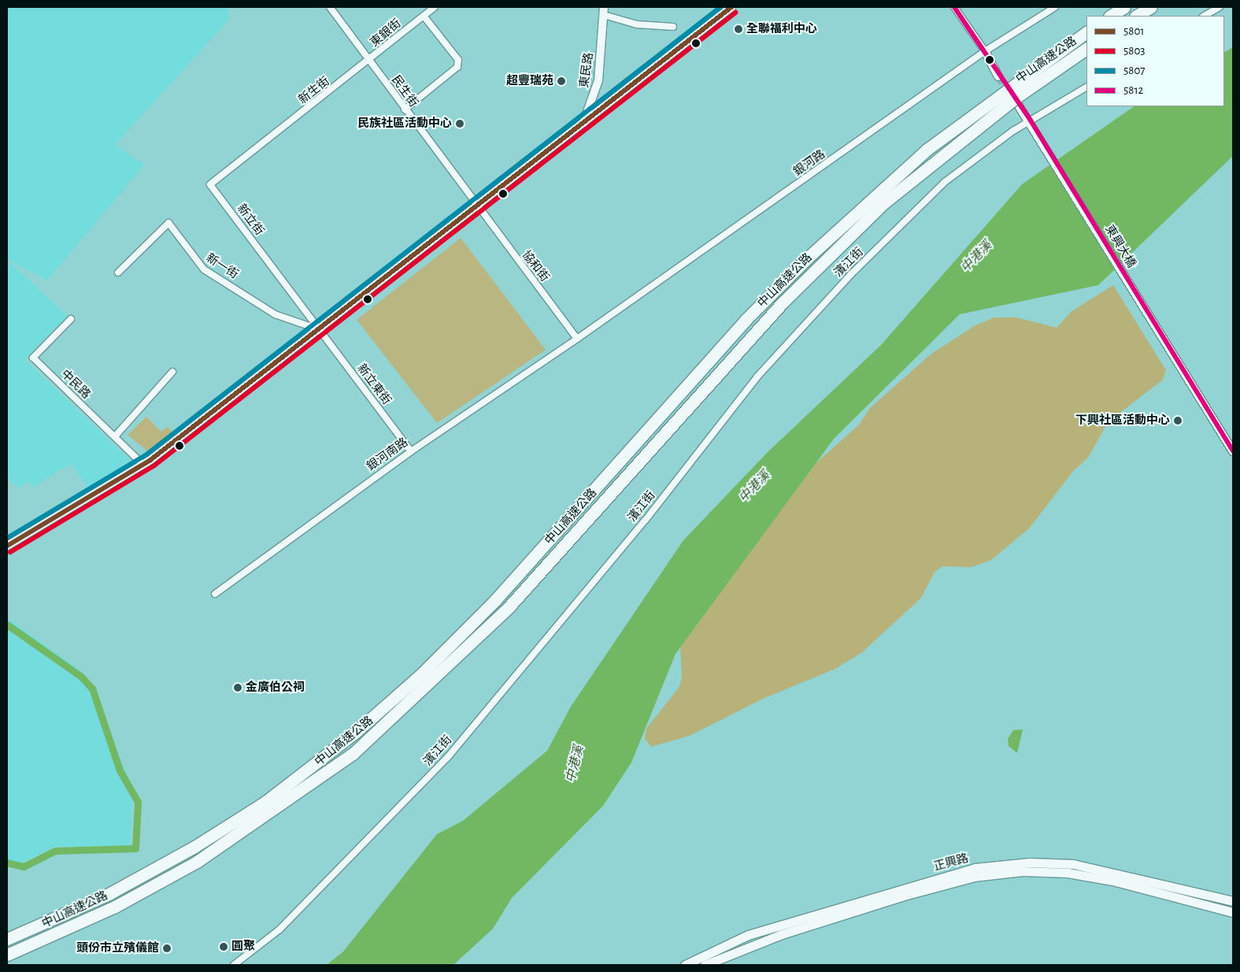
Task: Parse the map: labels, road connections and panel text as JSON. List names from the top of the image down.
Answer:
{
  "streets": {
    "highway": ["中山高速公路"],
    "main road": ["正興路"],
    "street": [
      "東銀街",
      "東民路",
      "新生街",
      "民生街",
      "銀河路",
      "新立街",
      "東興大橋",
      "濱江街",
      "新一街",
      "協和街",
      "中民路",
      "新立東街",
      "銀河南路"
    ]
  },
  "crossings": [
    ["東銀街", "新生街"],
    ["東銀街", "民生街"],
    ["新生街", "民生街"],
    ["新生街", "新立街"],
    ["民生街", "協和街"],
    ["銀河路", "協和街"],
    ["銀河路", "銀河南路"],
    ["新立街", "新一街"],
    ["新立街", "新立東街"],
    ["東興大橋", "濱江街"],
    ["新一街", "新立東街"],
    ["協和街", "銀河南路"],
    ["新立東街", "銀河南路"]
  ],
  "water": ["中港溪"],
  "places": [
    "全聯福利中心",
    "超豐瑞苑",
    "民族社區活動中心",
    "下興社區活動中心",
    "金廣伯公祠",
    "圓聚",
    "頭份市立殯儀館"
  ],
  "lines": [
    "transit line 5801",
    "transit line 5807",
    "transit line 5812",
    "transit line 5803"
  ],
  "legend": [
    "5801",
    "5803",
    "5807",
    "5812"
  ]
}
